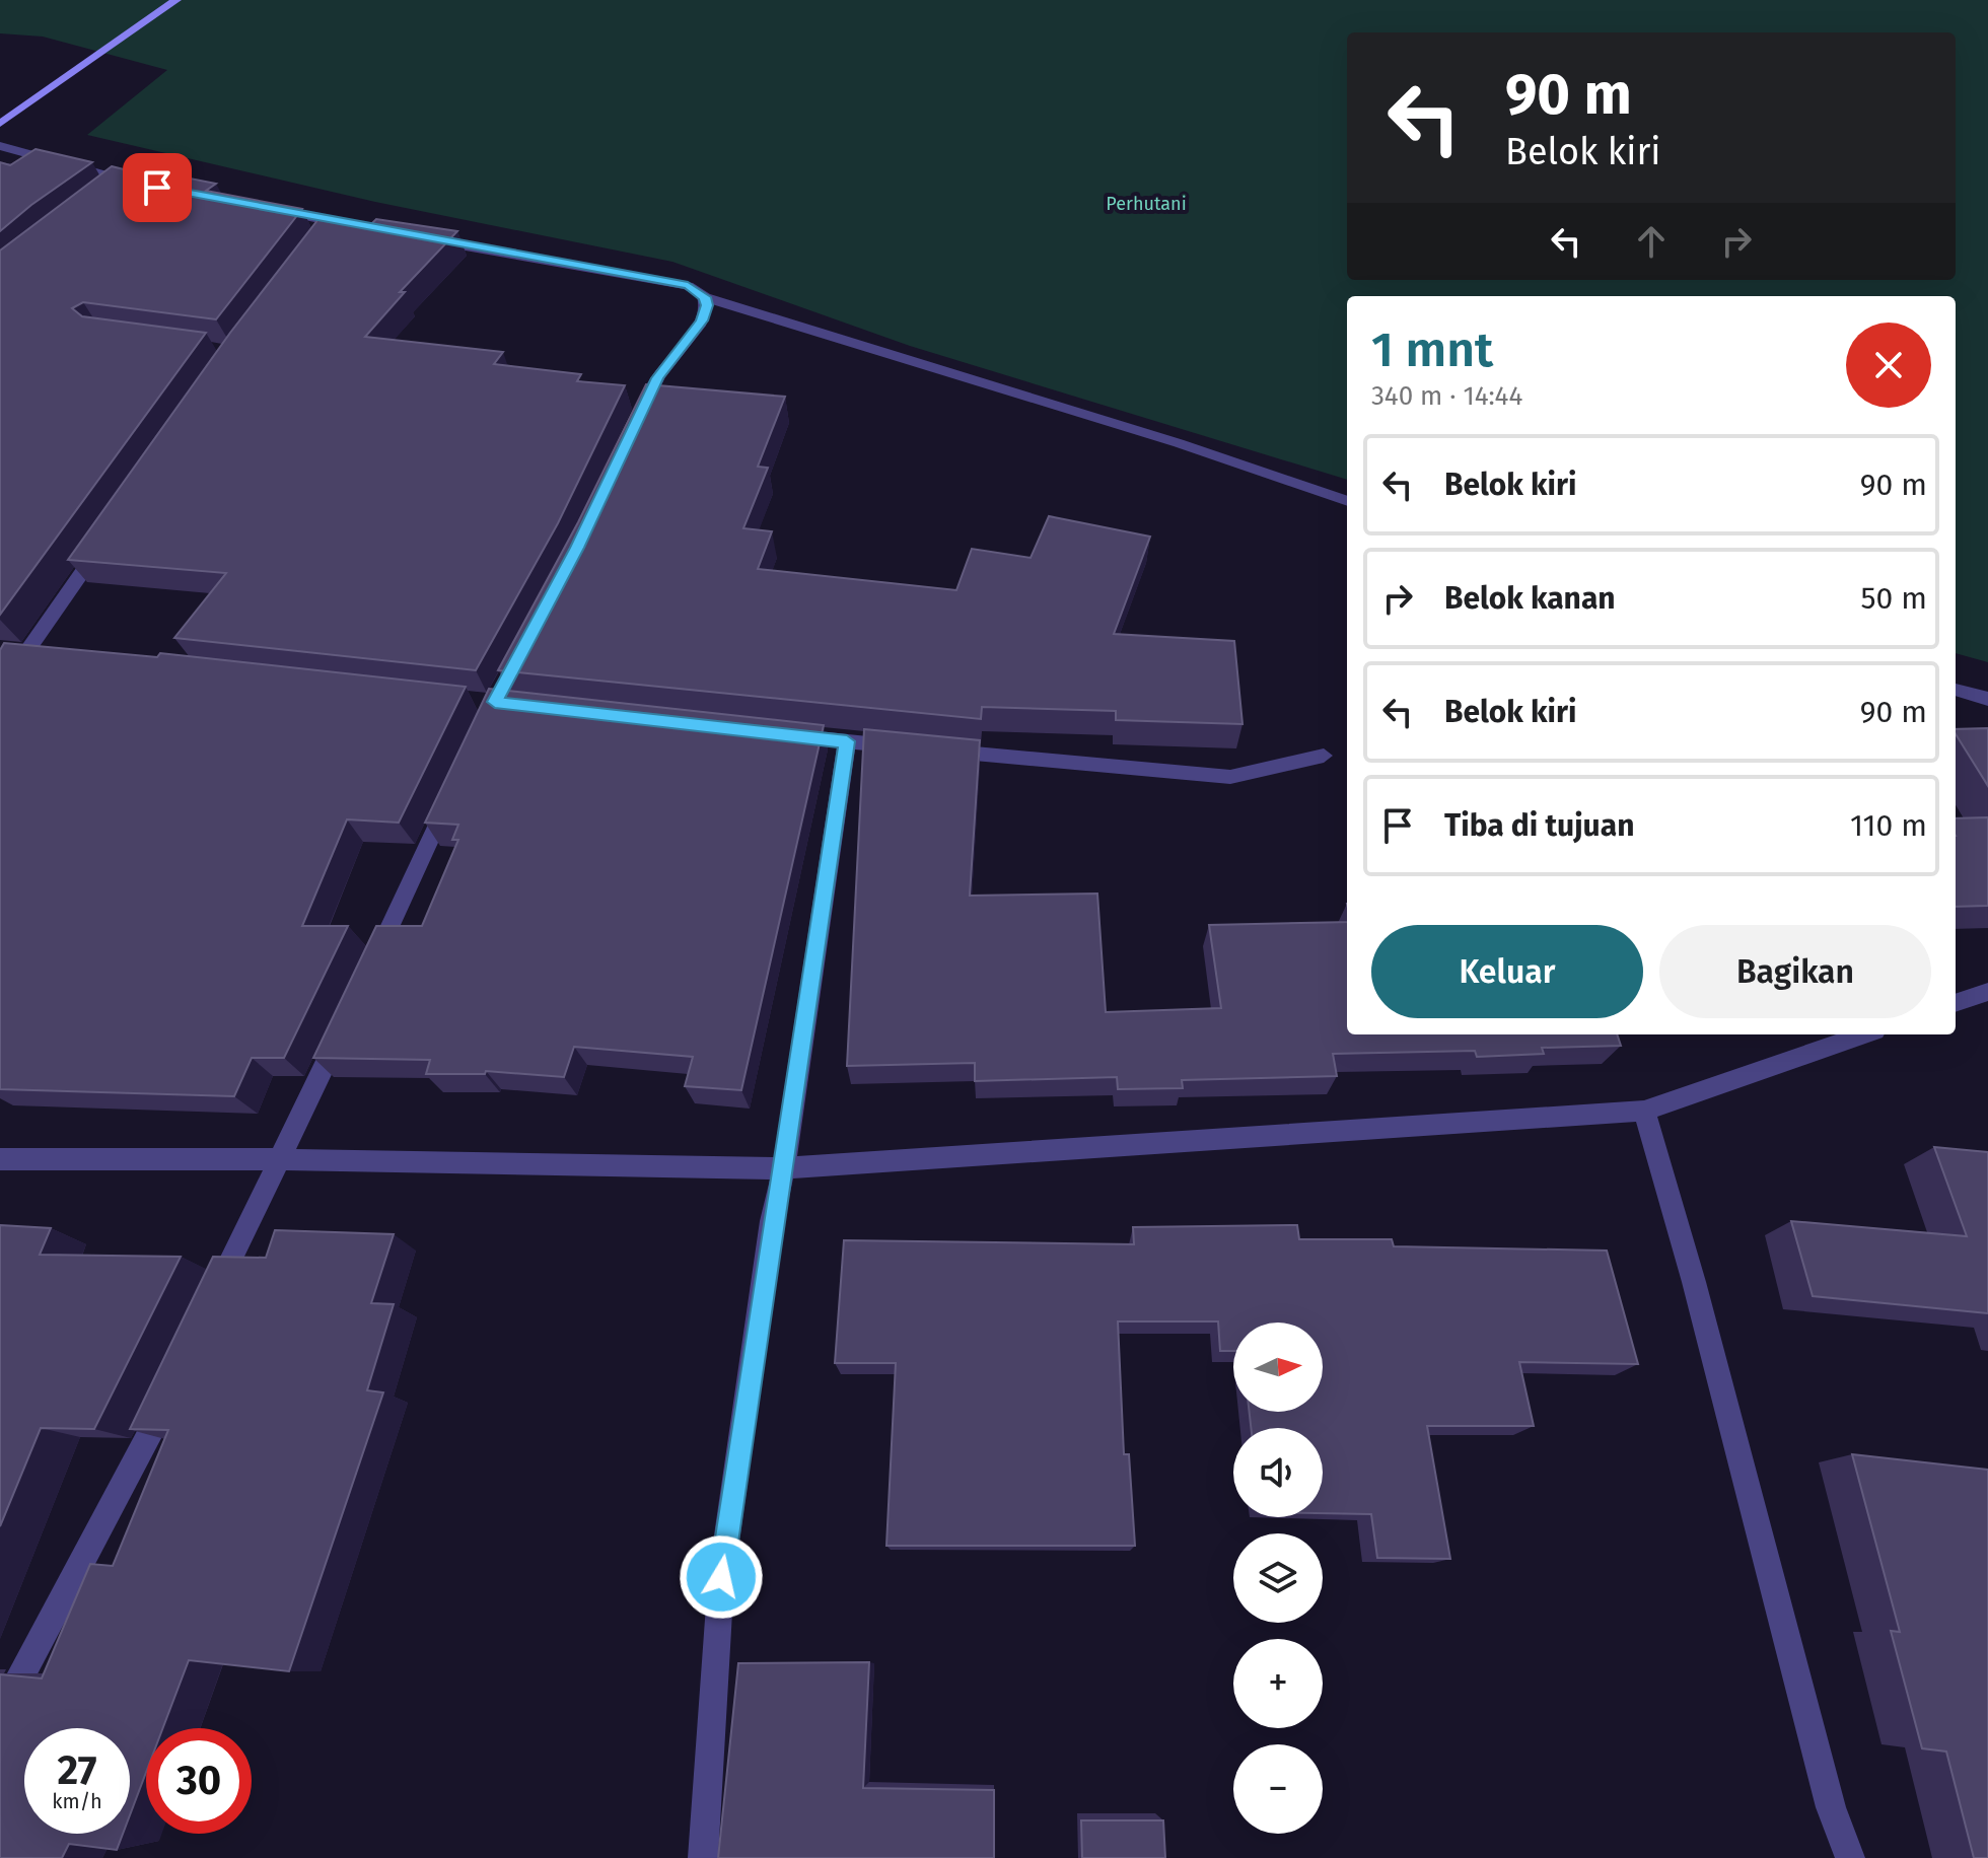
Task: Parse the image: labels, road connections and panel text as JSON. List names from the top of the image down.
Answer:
{
  "parks": ["Perhutani"],
  "north": "right",
  "page": {
    "turn": ["90 m", "Belok kiri"],
    "heading": ["1 mnt", "340 m · 14:44"],
    "list": [
      {
        "name": "Belok kiri",
        "value": "90 m"
      },
      {
        "name": "Belok kanan",
        "value": "50 m"
      },
      {
        "name": "Belok kiri",
        "value": "90 m"
      },
      {
        "name": "Tiba di tujuan",
        "value": "110 m"
      }
    ],
    "buttons": ["Keluar", "Bagikan"],
    "map_buttons": ["+", "−"],
    "speed": "27 km/h",
    "limit": "30"
  }
}
